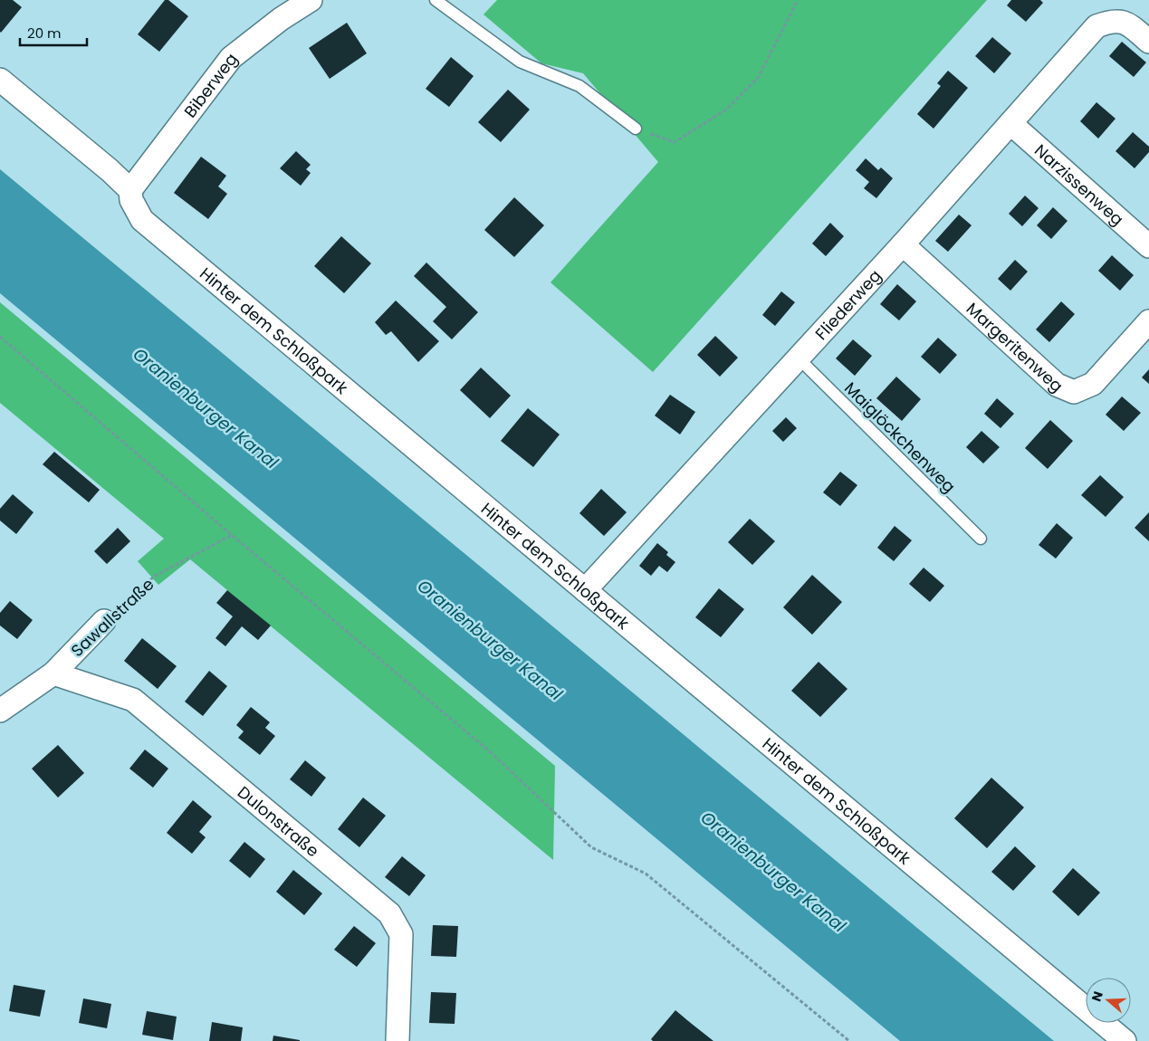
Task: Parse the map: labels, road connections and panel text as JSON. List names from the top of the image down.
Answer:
{
  "streets": {
    "street": [
      "Biberweg",
      "Narzissenweg",
      "Fliederweg",
      "Hinter dem Schloßpark",
      "Margeritenweg",
      "Sawallstraße",
      "Dulonstraße"
    ],
    "lane": ["Maiglöckchenweg"]
  },
  "crossings": [
    ["Biberweg", "Hinter dem Schloßpark"],
    ["Narzissenweg", "Fliederweg"],
    ["Fliederweg", "Hinter dem Schloßpark"],
    ["Fliederweg", "Margeritenweg"],
    ["Fliederweg", "Maiglöckchenweg"],
    ["Sawallstraße", "Dulonstraße"]
  ],
  "water": ["Oranienburger Kanal"],
  "scale_bar": "20 m",
  "north": "left"
}
